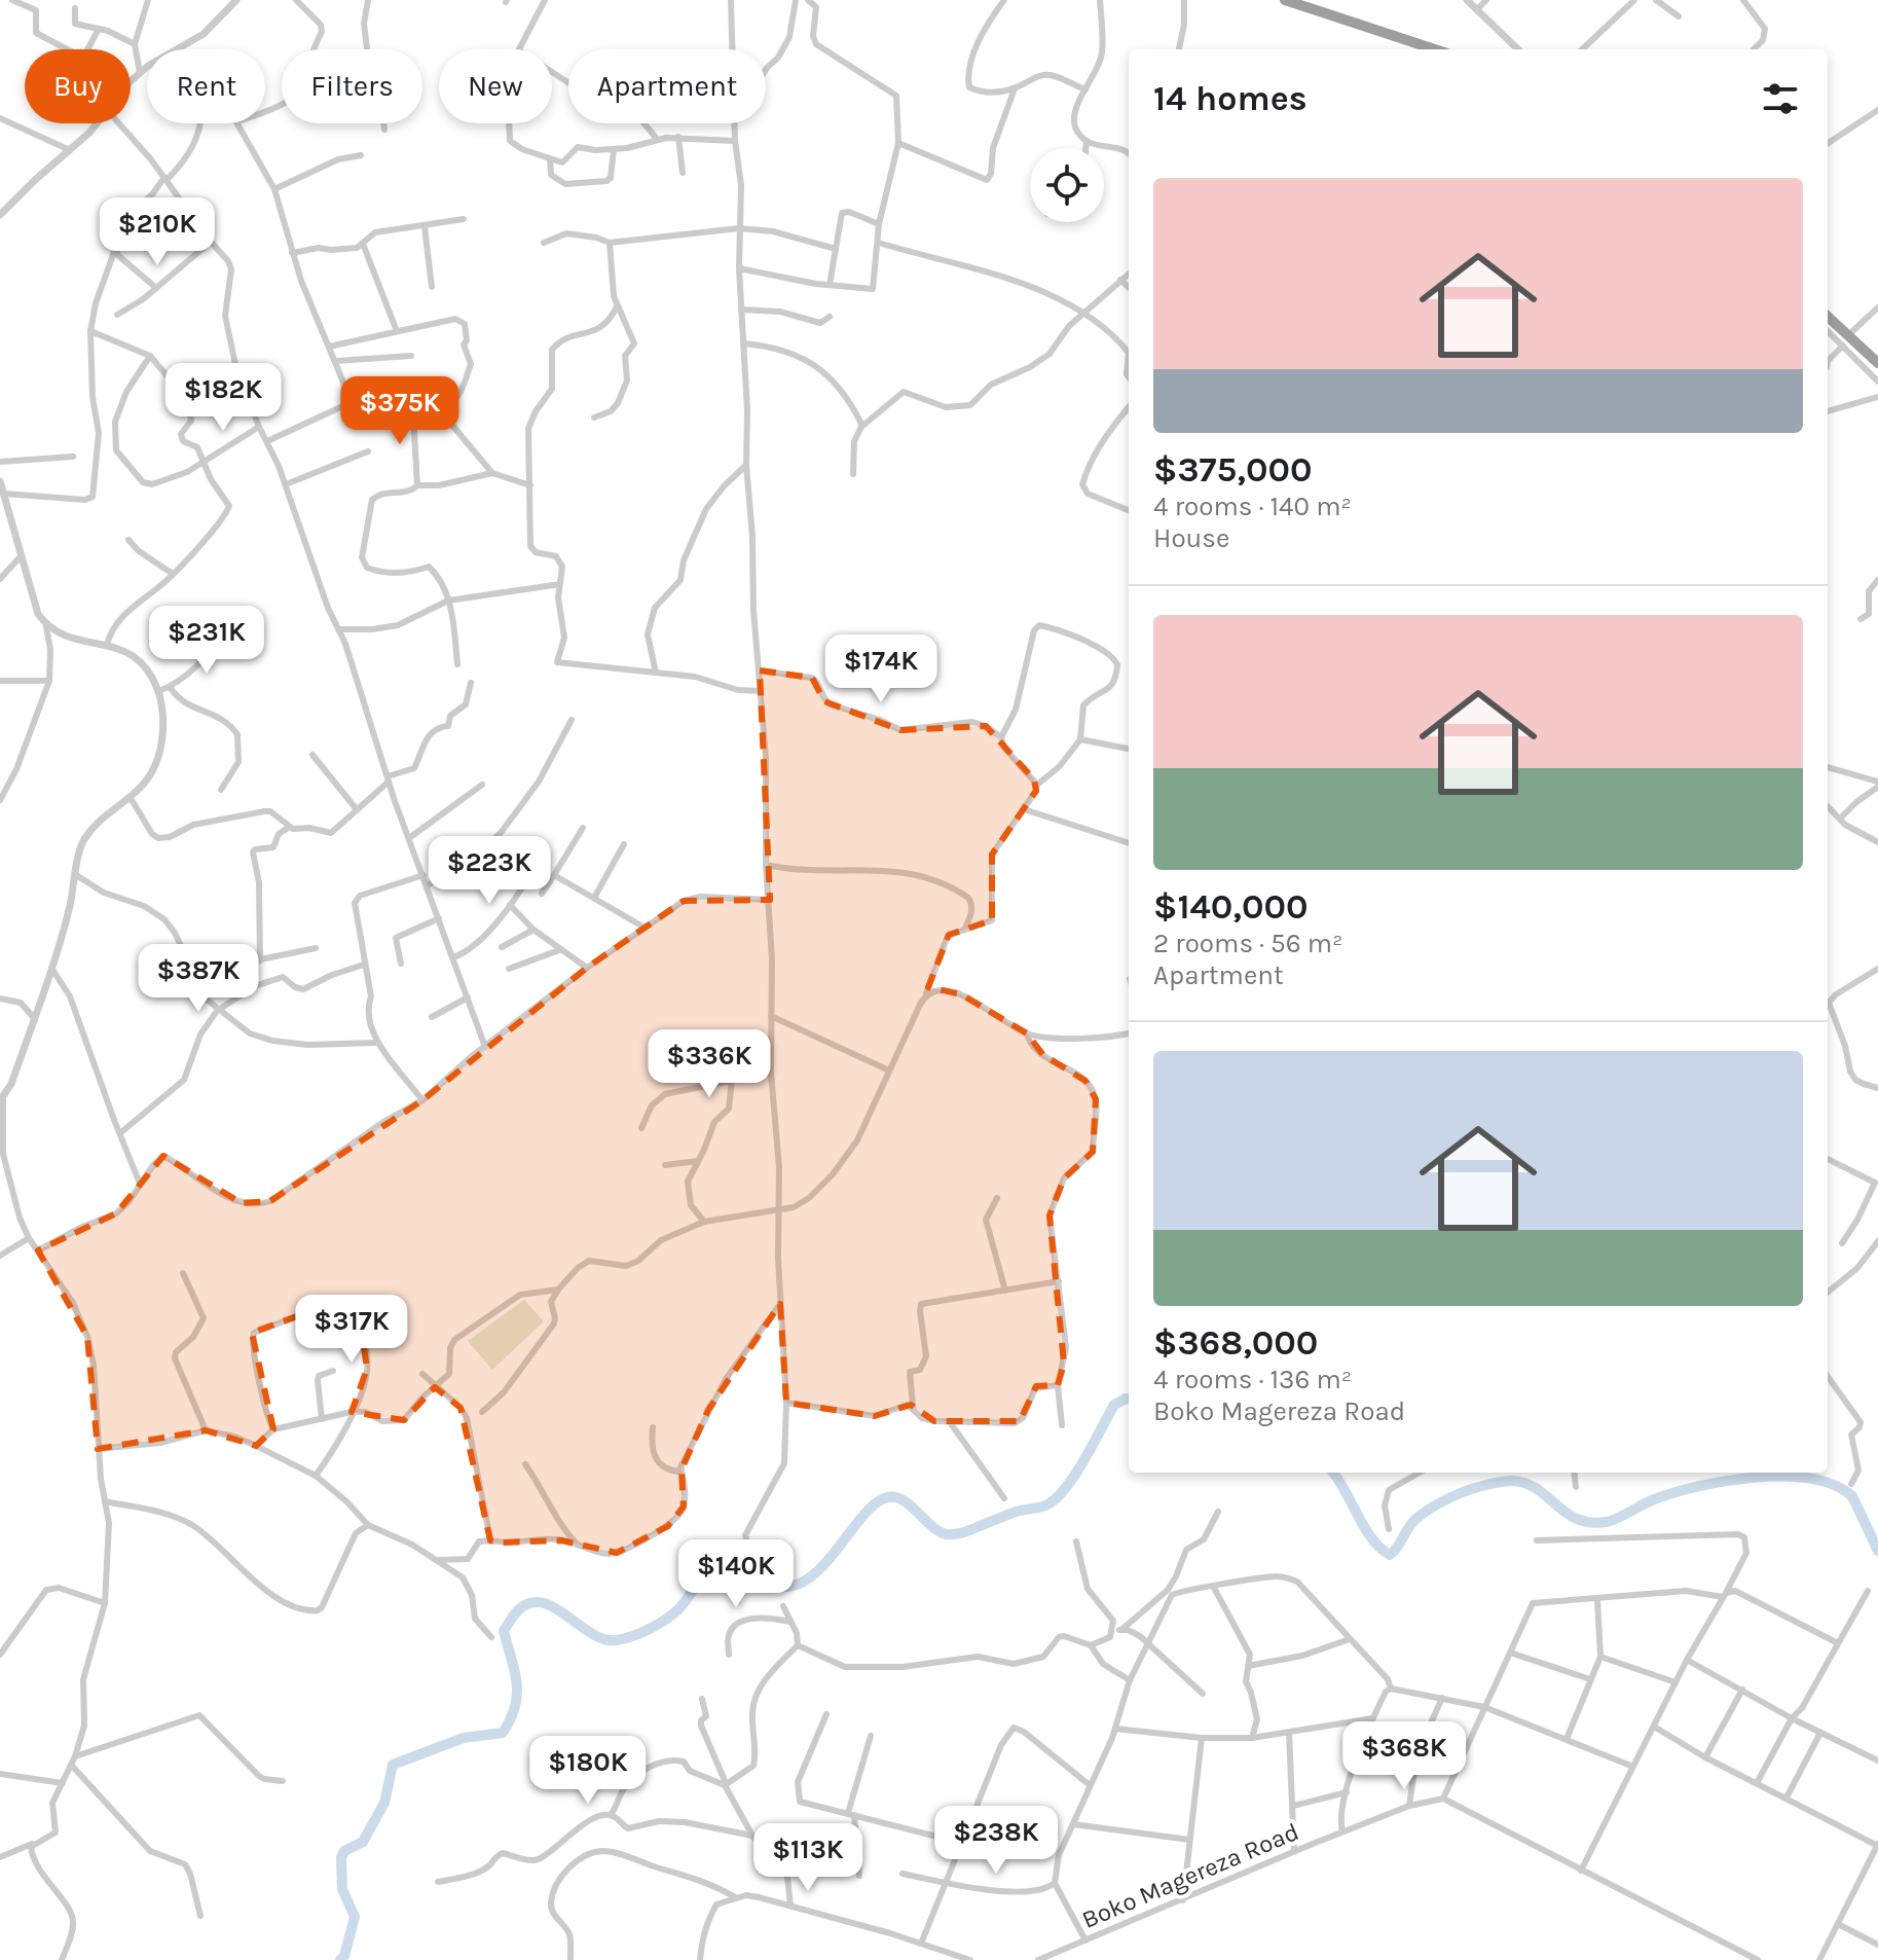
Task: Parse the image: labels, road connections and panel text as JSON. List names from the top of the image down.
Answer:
{
  "streets": {
    "street": ["Boko Magereza Road"]
  },
  "page": {
    "chip": [
      "Buy",
      "Rent",
      "Filters",
      "New",
      "Apartment"
    ],
    "heading": "14 homes",
    "list": [
      {
        "name": "$375,000",
        "note": "4 rooms · 140 m² · House"
      },
      {
        "name": "$140,000",
        "note": "2 rooms · 56 m² · Apartment"
      },
      {
        "name": "$368,000",
        "note": "4 rooms · 136 m² · Boko Magereza Road"
      }
    ],
    "price": [
      "$210K",
      "$182K",
      "$375K",
      "$231K",
      "$174K",
      "$223K",
      "$387K",
      "$336K",
      "$317K",
      "$140K",
      "$368K",
      "$180K",
      "$238K",
      "$113K"
    ]
  }
}
